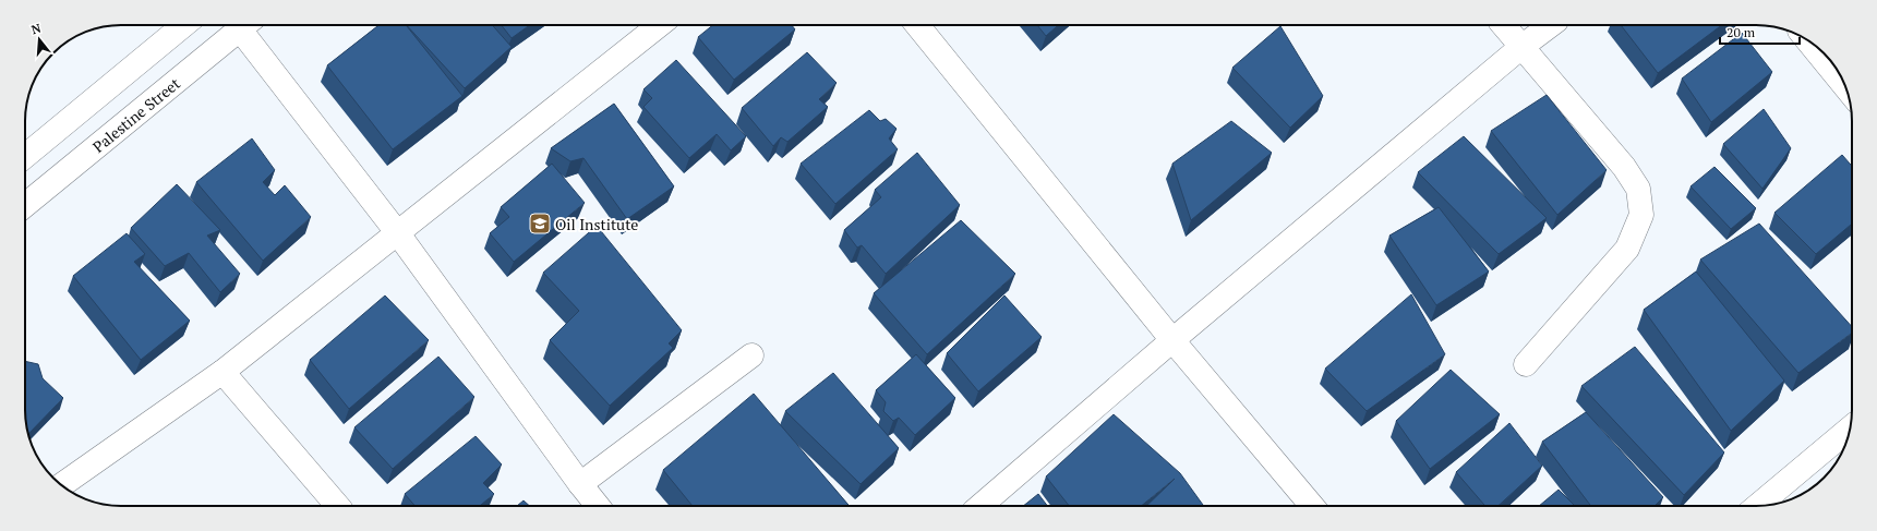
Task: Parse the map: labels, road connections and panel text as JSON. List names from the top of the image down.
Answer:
{
  "streets": {
    "street": ["Palestine Street"]
  },
  "places": {
    "school or university": ["Oil Institute"]
  },
  "scale_bar": "20 m",
  "north": "top"
}
